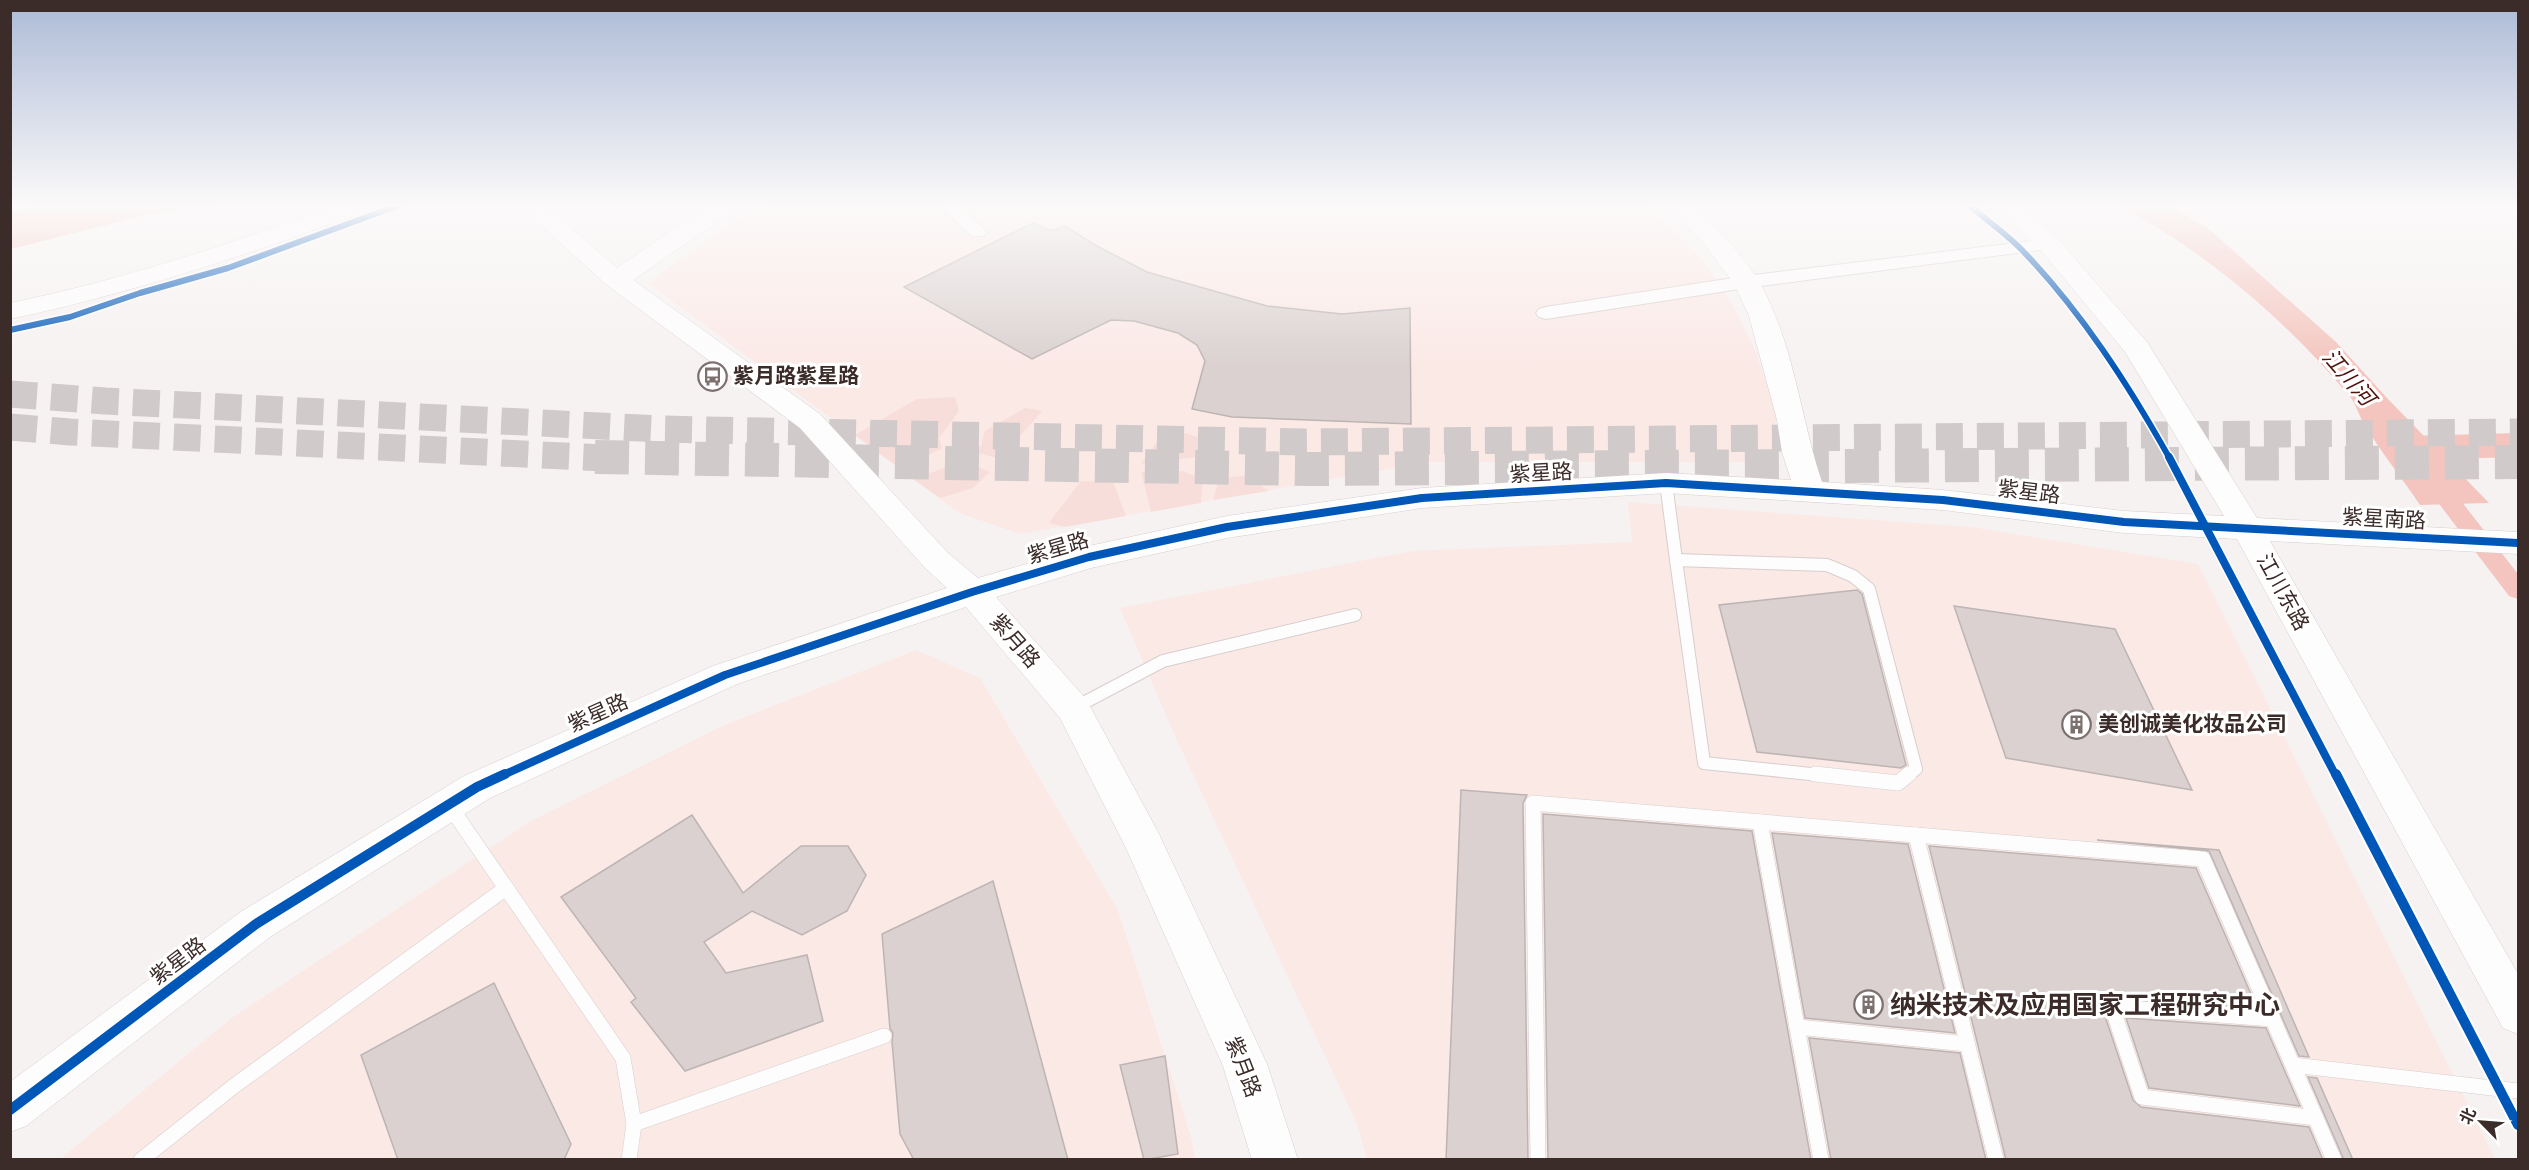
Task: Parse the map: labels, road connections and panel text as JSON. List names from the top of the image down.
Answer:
{
  "streets": {
    "street": [
      "紫星路",
      "紫星南路",
      "江川东路",
      "紫月路"
    ]
  },
  "crossings": [
    ["紫星路", "紫星南路"],
    ["紫星路", "江川东路"],
    ["紫星路", "紫月路"],
    ["紫星南路", "江川东路"]
  ],
  "water": ["江川河"],
  "places": {
    "bus stop": ["紫月路紫星路"],
    "building": ["美创诚美化妆品公司", "纳米技术及应用国家工程研究中心"]
  },
  "north": "top left"
}
